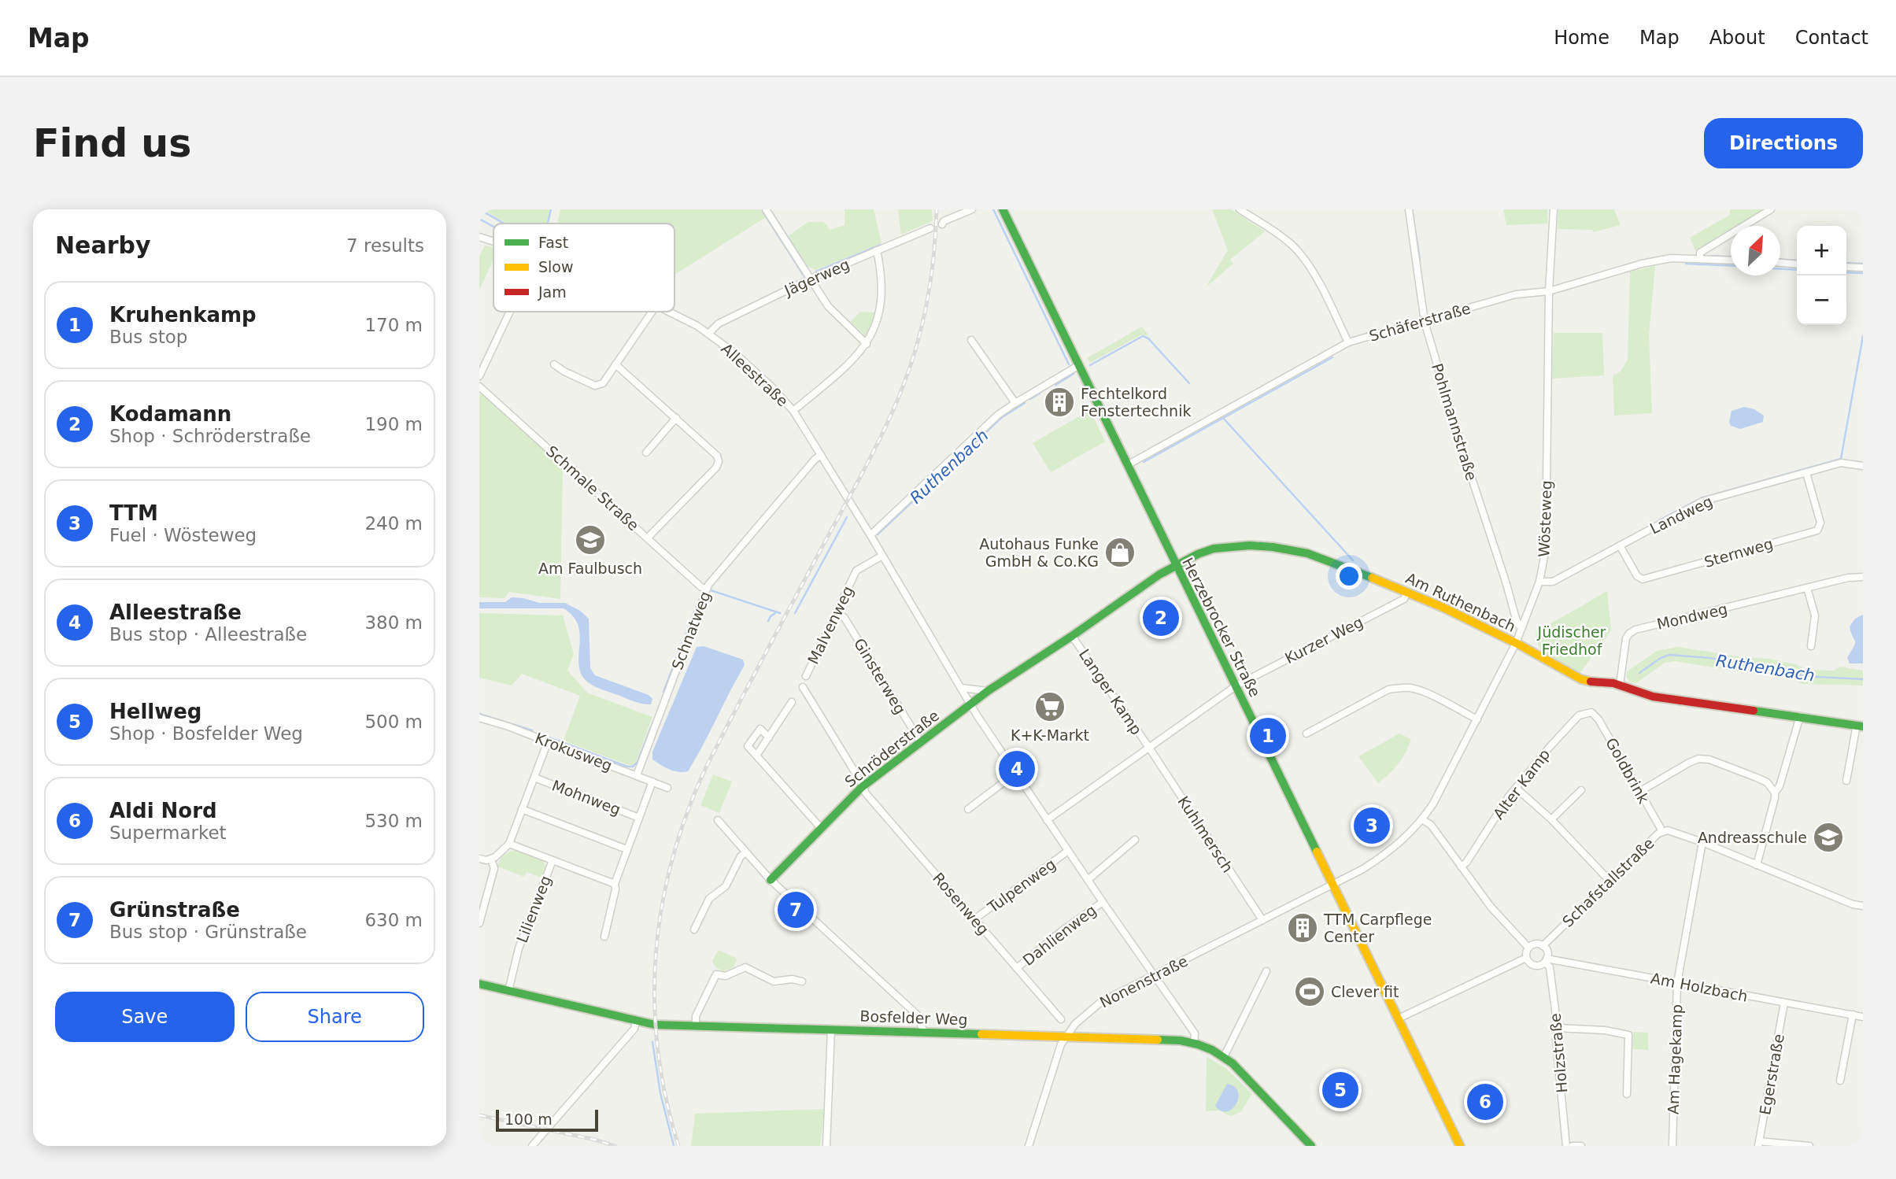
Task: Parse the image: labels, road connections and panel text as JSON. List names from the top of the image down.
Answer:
{
  "streets": {
    "street": [
      "Jägerweg",
      "Schäferstraße",
      "Alleestraße",
      "Pohlmannstraße",
      "Schmale Straße",
      "Landweg",
      "Wösteweg",
      "Sternweg",
      "Am Ruthenbach",
      "Mondweg",
      "Malvenweg",
      "Herzebrocker Straße",
      "Schnatweg",
      "Kurzer Weg",
      "Ginsterweg",
      "Langer Kamp",
      "Schröderstraße",
      "Krokusweg",
      "Goldbrink",
      "Alter Kamp",
      "Mohnweg",
      "Kuhlmersch",
      "Schafstallstraße",
      "Tulpenweg",
      "Rosenweg",
      "Lilienweg",
      "Dahlienweg",
      "Nonenstraße",
      "Am Holzbach",
      "Bosfelder Weg",
      "Holzstraße",
      "Am Hagekamp",
      "Egerstraße"
    ]
  },
  "crossings": [
    ["Jägerweg", "Alleestraße"],
    ["Schäferstraße", "Pohlmannstraße"],
    ["Schäferstraße", "Wösteweg"],
    ["Schäferstraße", "Herzebrocker Straße"],
    ["Alleestraße", "Malvenweg"],
    ["Alleestraße", "Schnatweg"],
    ["Alleestraße", "Kurzer Weg"],
    ["Alleestraße", "Schröderstraße"],
    ["Alleestraße", "Tulpenweg"],
    ["Alleestraße", "Dahlienweg"],
    ["Alleestraße", "Nonenstraße"],
    ["Alleestraße", "Bosfelder Weg"],
    ["Pohlmannstraße", "Wösteweg"],
    ["Schmale Straße", "Schnatweg"],
    ["Landweg", "Wösteweg"],
    ["Landweg", "Sternweg"],
    ["Wösteweg", "Am Ruthenbach"],
    ["Wösteweg", "Herzebrocker Straße"],
    ["Wösteweg", "Nonenstraße"],
    ["Am Ruthenbach", "Mondweg"],
    ["Am Ruthenbach", "Herzebrocker Straße"],
    ["Am Ruthenbach", "Kurzer Weg"],
    ["Am Ruthenbach", "Schröderstraße"],
    ["Malvenweg", "Ginsterweg"],
    ["Herzebrocker Straße", "Kurzer Weg"],
    ["Herzebrocker Straße", "Schröderstraße"],
    ["Herzebrocker Straße", "Nonenstraße"],
    ["Schnatweg", "Krokusweg"],
    ["Kurzer Weg", "Langer Kamp"],
    ["Kurzer Weg", "Kuhlmersch"],
    ["Ginsterweg", "Schröderstraße"],
    ["Langer Kamp", "Schröderstraße"],
    ["Langer Kamp", "Kuhlmersch"],
    ["Schröderstraße", "Rosenweg"],
    ["Goldbrink", "Alter Kamp"],
    ["Goldbrink", "Schafstallstraße"],
    ["Kuhlmersch", "Nonenstraße"],
    ["Schafstallstraße", "Am Holzbach"],
    ["Schafstallstraße", "Holzstraße"],
    ["Schafstallstraße", "Am Hagekamp"],
    ["Tulpenweg", "Rosenweg"],
    ["Rosenweg", "Dahlienweg"],
    ["Lilienweg", "Bosfelder Weg"],
    ["Nonenstraße", "Bosfelder Weg"],
    ["Am Holzbach", "Holzstraße"],
    ["Am Holzbach", "Am Hagekamp"],
    ["Am Holzbach", "Egerstraße"]
  ],
  "water": ["Ruthenbach"],
  "parks": ["Jüdischer Friedhof"],
  "places": {
    "building": ["Fechtelkord Fenstertechnik", "TTM Carpflege Center"],
    "school or university": ["Am Faulbusch", "Andreasschule"],
    "shop": ["Autohaus Funke GmbH & Co.KG"],
    "supermarket": ["K+K-Markt"],
    "sports": ["Clever fit"]
  },
  "legend": ["Fast", "Slow", "Jam"],
  "scale_bar": "100 m",
  "north": "top right",
  "page": {
    "header": "Map",
    "nav": [
      "Home",
      "Map",
      "About",
      "Contact"
    ],
    "buttons": [
      "Directions",
      ["Save", "Share"]
    ],
    "title": "Find us",
    "heading": ["Nearby", "7 results"],
    "map_buttons": ["+", "−"],
    "list": [
      {
        "mark": "1",
        "name": "Kruhenkamp",
        "note": "Bus stop",
        "value": "170 m"
      },
      {
        "mark": "2",
        "name": "Kodamann",
        "note": "Shop · Schröderstraße",
        "value": "190 m"
      },
      {
        "mark": "3",
        "name": "TTM",
        "note": "Fuel · Wösteweg",
        "value": "240 m"
      },
      {
        "mark": "4",
        "name": "Alleestraße",
        "note": "Bus stop · Alleestraße",
        "value": "380 m"
      },
      {
        "mark": "5",
        "name": "Hellweg",
        "note": "Shop · Bosfelder Weg",
        "value": "500 m"
      },
      {
        "mark": "6",
        "name": "Aldi Nord",
        "note": "Supermarket",
        "value": "530 m"
      },
      {
        "mark": "7",
        "name": "Grünstraße",
        "note": "Bus stop · Grünstraße",
        "value": "630 m"
      }
    ],
    "pins": [
      "2",
      "1",
      "4",
      "3",
      "7",
      "5",
      "6"
    ],
    "scale": "100 m"
  }
}
